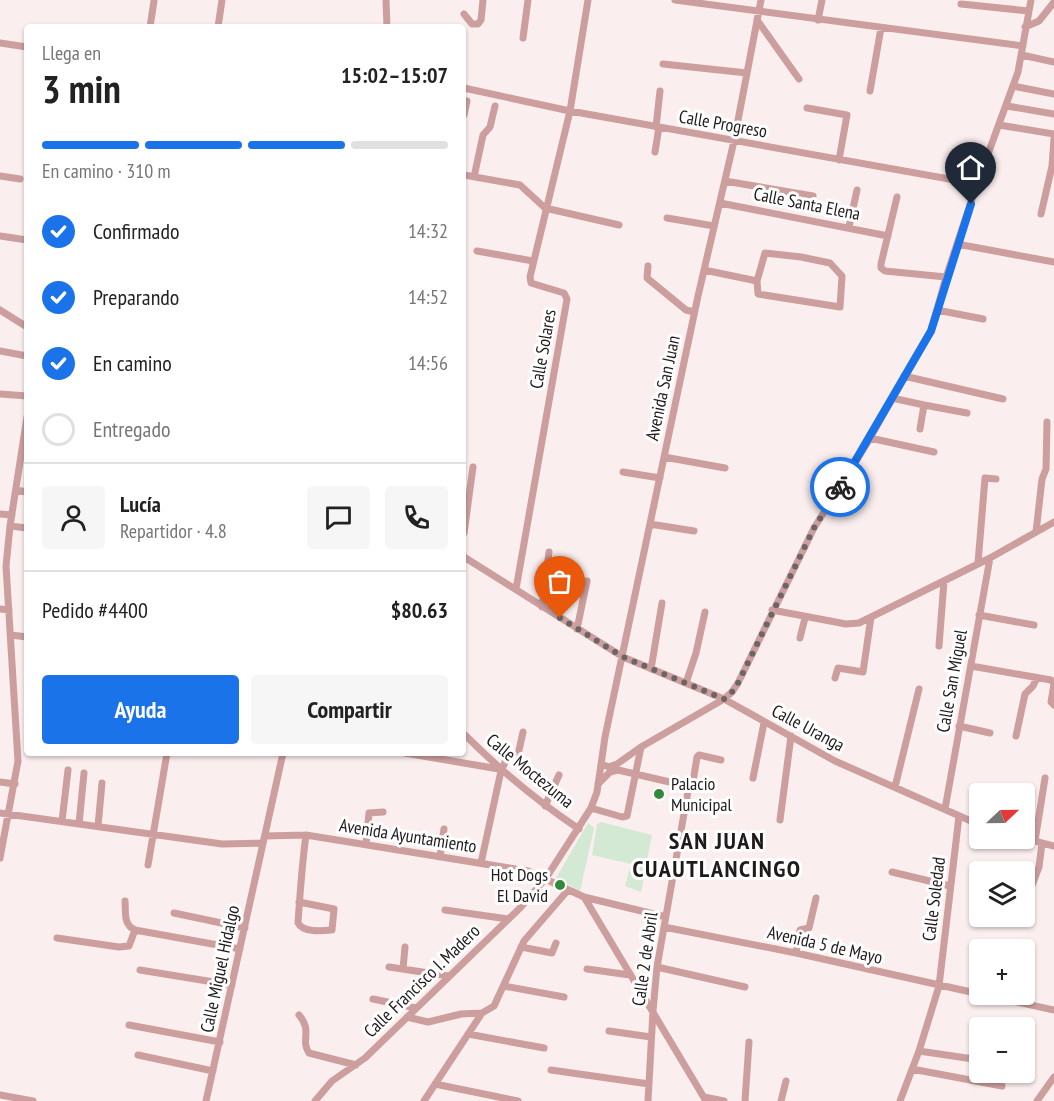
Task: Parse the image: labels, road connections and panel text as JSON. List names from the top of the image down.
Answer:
{
  "streets": {
    "street": [
      "Calle Progreso",
      "Calle Santa Elena",
      "Calle Solares",
      "Avenida San Juan",
      "Calle San Miguel",
      "Calle Uranga",
      "Calle Moctezuma",
      "Avenida Ayuntamiento",
      "Calle Soledad",
      "Avenida 5 de Mayo",
      "Calle 2 de Abril",
      "Calle Miguel Hidalgo",
      "Calle Francisco I. Madero"
    ]
  },
  "crossings": [
    ["Calle Progreso", "Calle Solares"],
    ["Calle Progreso", "Avenida San Juan"],
    ["Calle Santa Elena", "Avenida San Juan"],
    ["Calle Solares", "Calle Uranga"],
    ["Avenida San Juan", "Calle Uranga"],
    ["Avenida San Juan", "Calle Francisco I. Madero"],
    ["Calle San Miguel", "Calle Uranga"],
    ["Calle Uranga", "Calle Soledad"],
    ["Calle Moctezuma", "Calle Francisco I. Madero"],
    ["Avenida Ayuntamiento", "Calle 2 de Abril"],
    ["Avenida Ayuntamiento", "Calle Miguel Hidalgo"],
    ["Avenida Ayuntamiento", "Calle Francisco I. Madero"],
    ["Calle Soledad", "Avenida 5 de Mayo"],
    ["Avenida 5 de Mayo", "Calle 2 de Abril"]
  ],
  "districts": ["SAN JUAN CUAUTLANCINGO"],
  "places": ["Palacio Municipal", "Hot Dogs El David"],
  "north": "right",
  "page": {
    "heading": ["3 min", "Llega en", "15:02–15:07"],
    "panel": [
      "Lucía",
      "Repartidor · 4.8",
      "Pedido #4400",
      "$80.63"
    ],
    "bar": "En camino · 310 m",
    "list": [
      ["Confirmado", "14:32"],
      ["Preparando", "14:52"],
      ["En camino", "14:56"],
      "Entregado"
    ],
    "buttons": ["Ayuda", "Compartir"],
    "map_buttons": ["+", "−"]
  }
}
